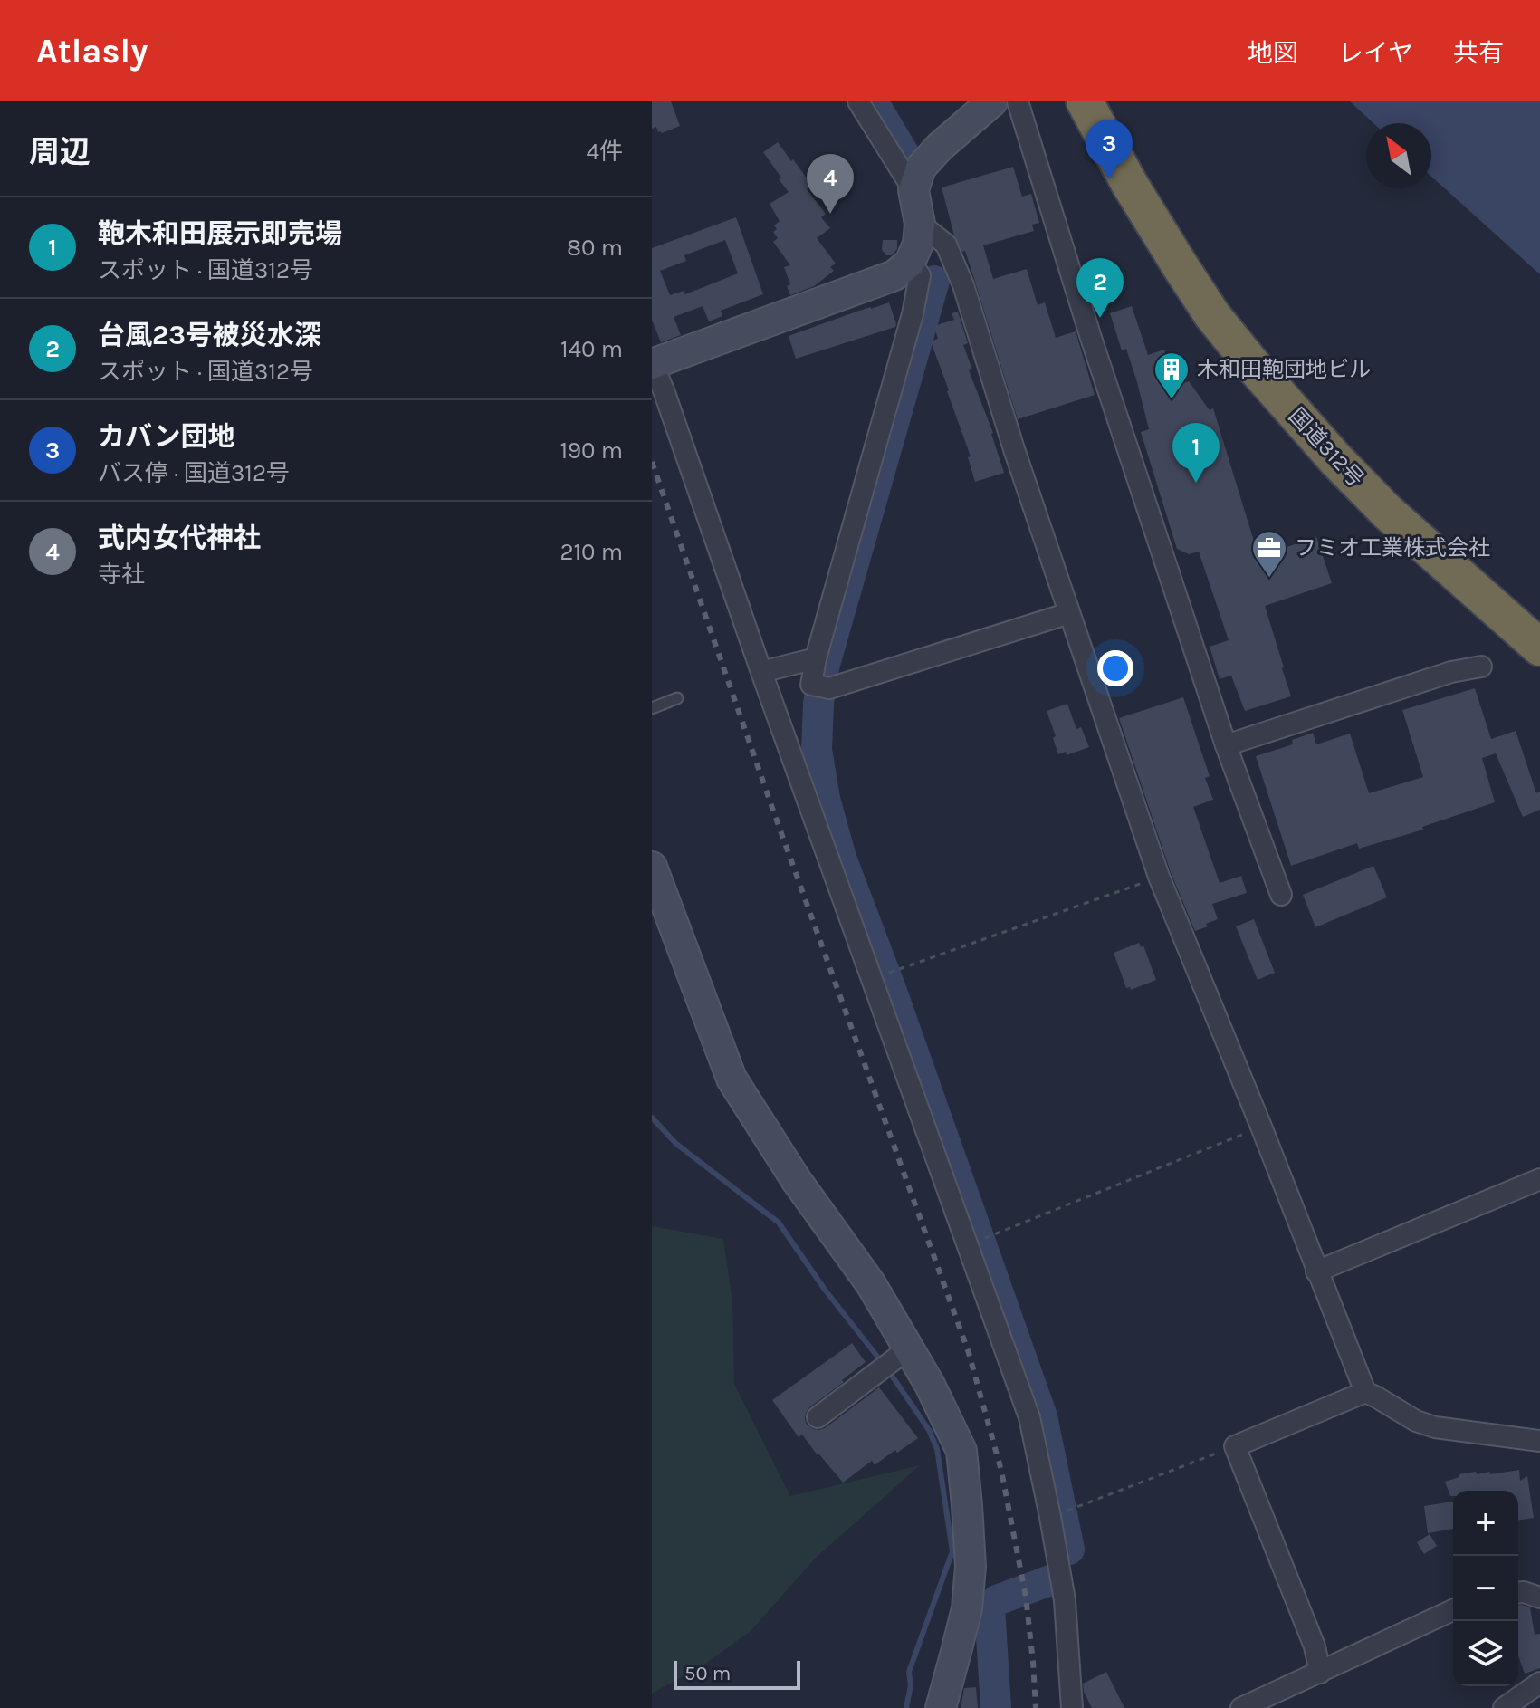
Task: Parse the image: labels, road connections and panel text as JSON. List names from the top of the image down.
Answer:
{
  "streets": {
    "highway": ["国道312号"]
  },
  "places": {
    "building": ["木和田鞄団地ビル"],
    "office": ["フミオ工業株式会社"]
  },
  "scale_bar": "50 m",
  "north": "top left",
  "page": {
    "header": "Atlasly",
    "nav": ["地図", "レイヤ", "共有"],
    "heading": ["周辺", "4件"],
    "pins": [
      "3",
      "4",
      "2",
      "1"
    ],
    "list": [
      {
        "mark": "1",
        "name": "鞄木和田展示即売場",
        "note": "スポット · 国道312号",
        "value": "80 m"
      },
      {
        "mark": "2",
        "name": "台風23号被災水深",
        "note": "スポット · 国道312号",
        "value": "140 m"
      },
      {
        "mark": "3",
        "name": "カバン団地",
        "note": "バス停 · 国道312号",
        "value": "190 m"
      },
      {
        "mark": "4",
        "name": "式内女代神社",
        "note": "寺社",
        "value": "210 m"
      }
    ],
    "map_buttons": ["+", "−"],
    "scale": "50 m"
  }
}
